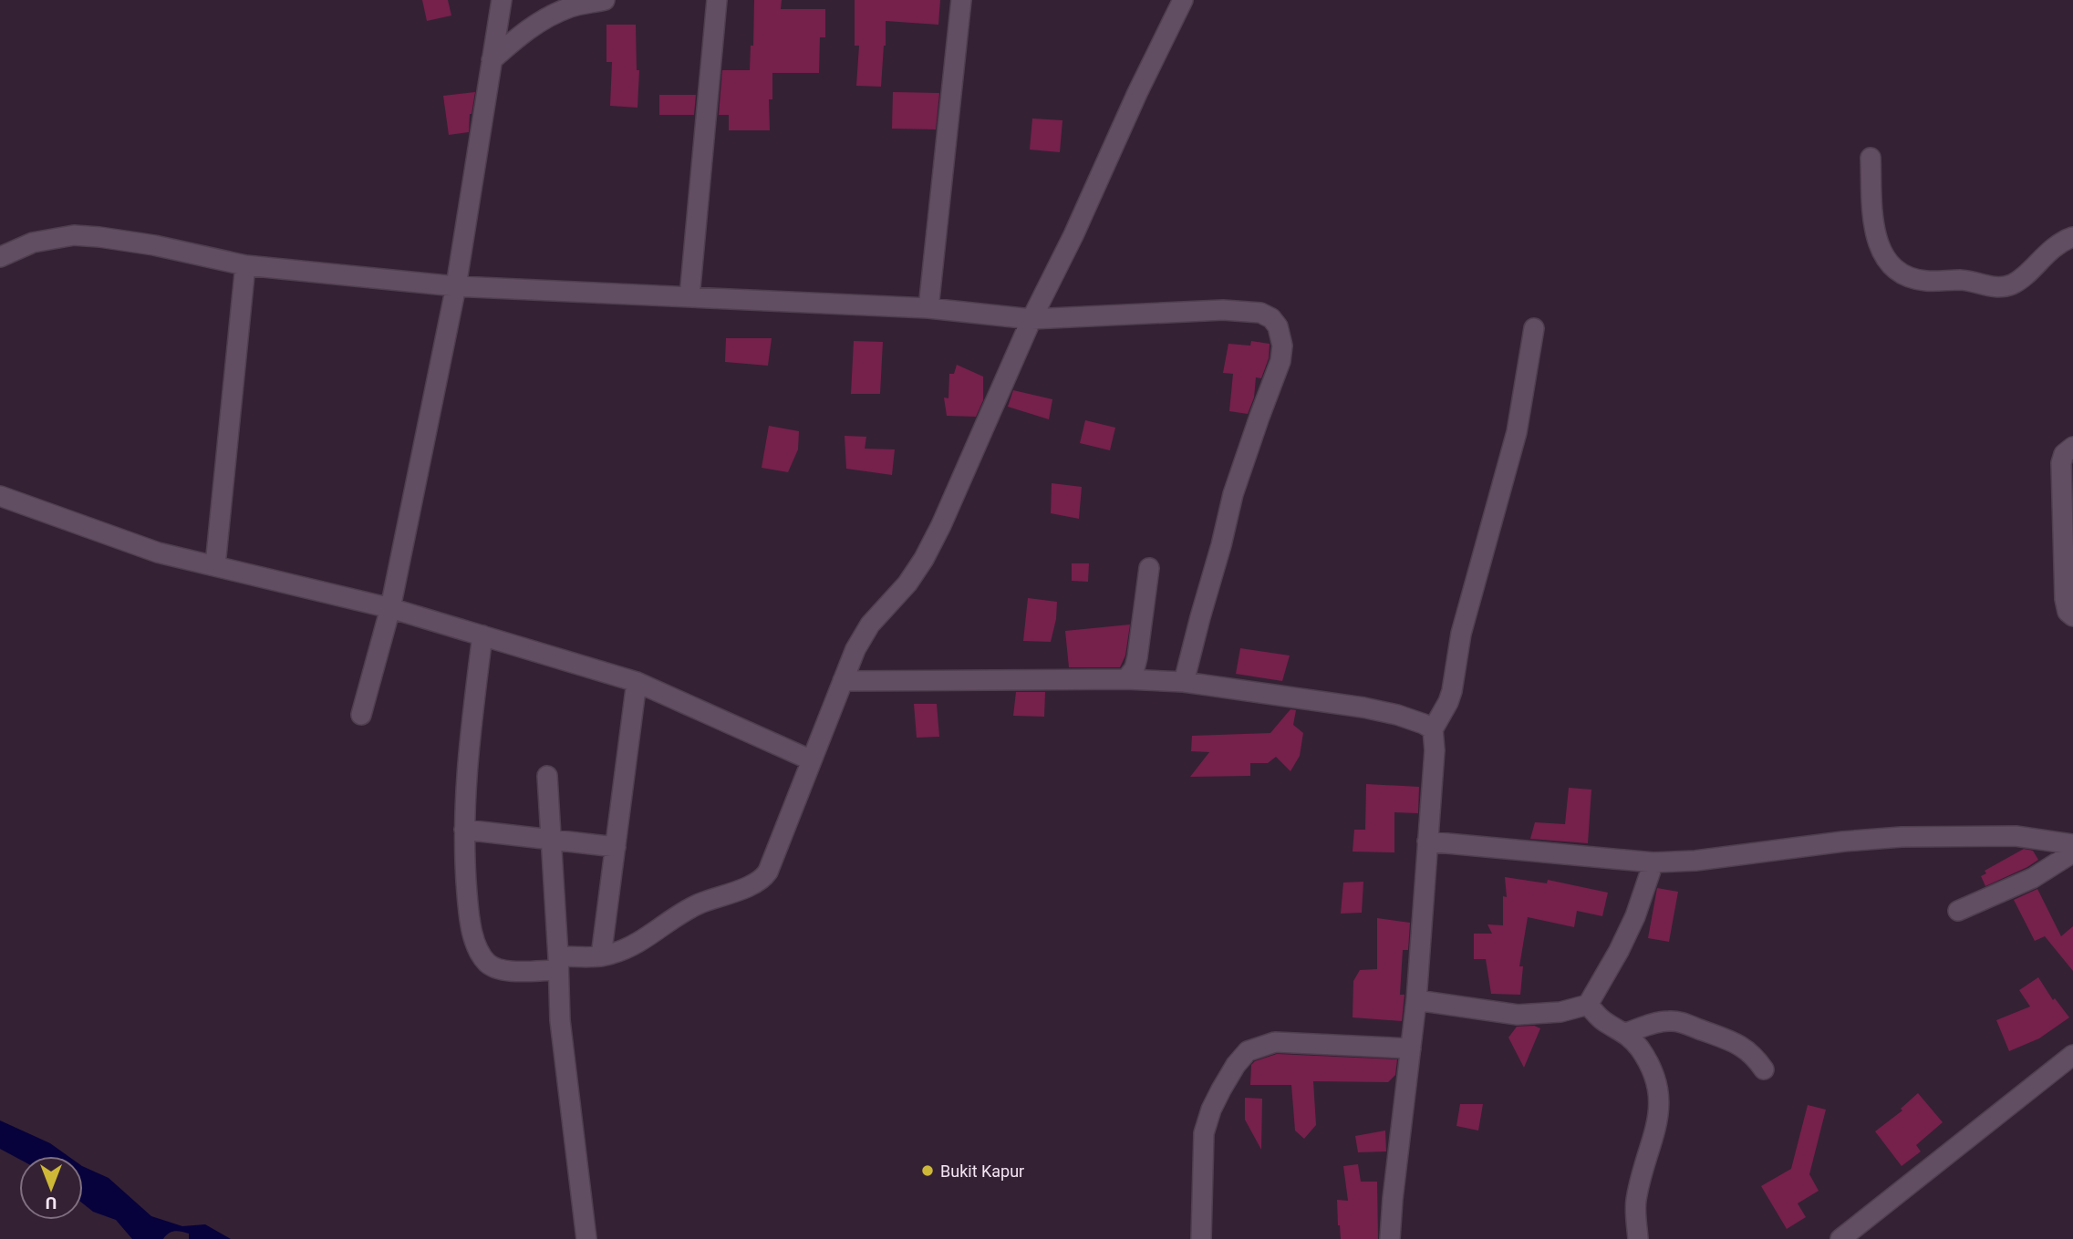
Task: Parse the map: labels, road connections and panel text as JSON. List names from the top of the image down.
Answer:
{
  "places": ["Bukit Kapur"],
  "north": "bottom"
}
